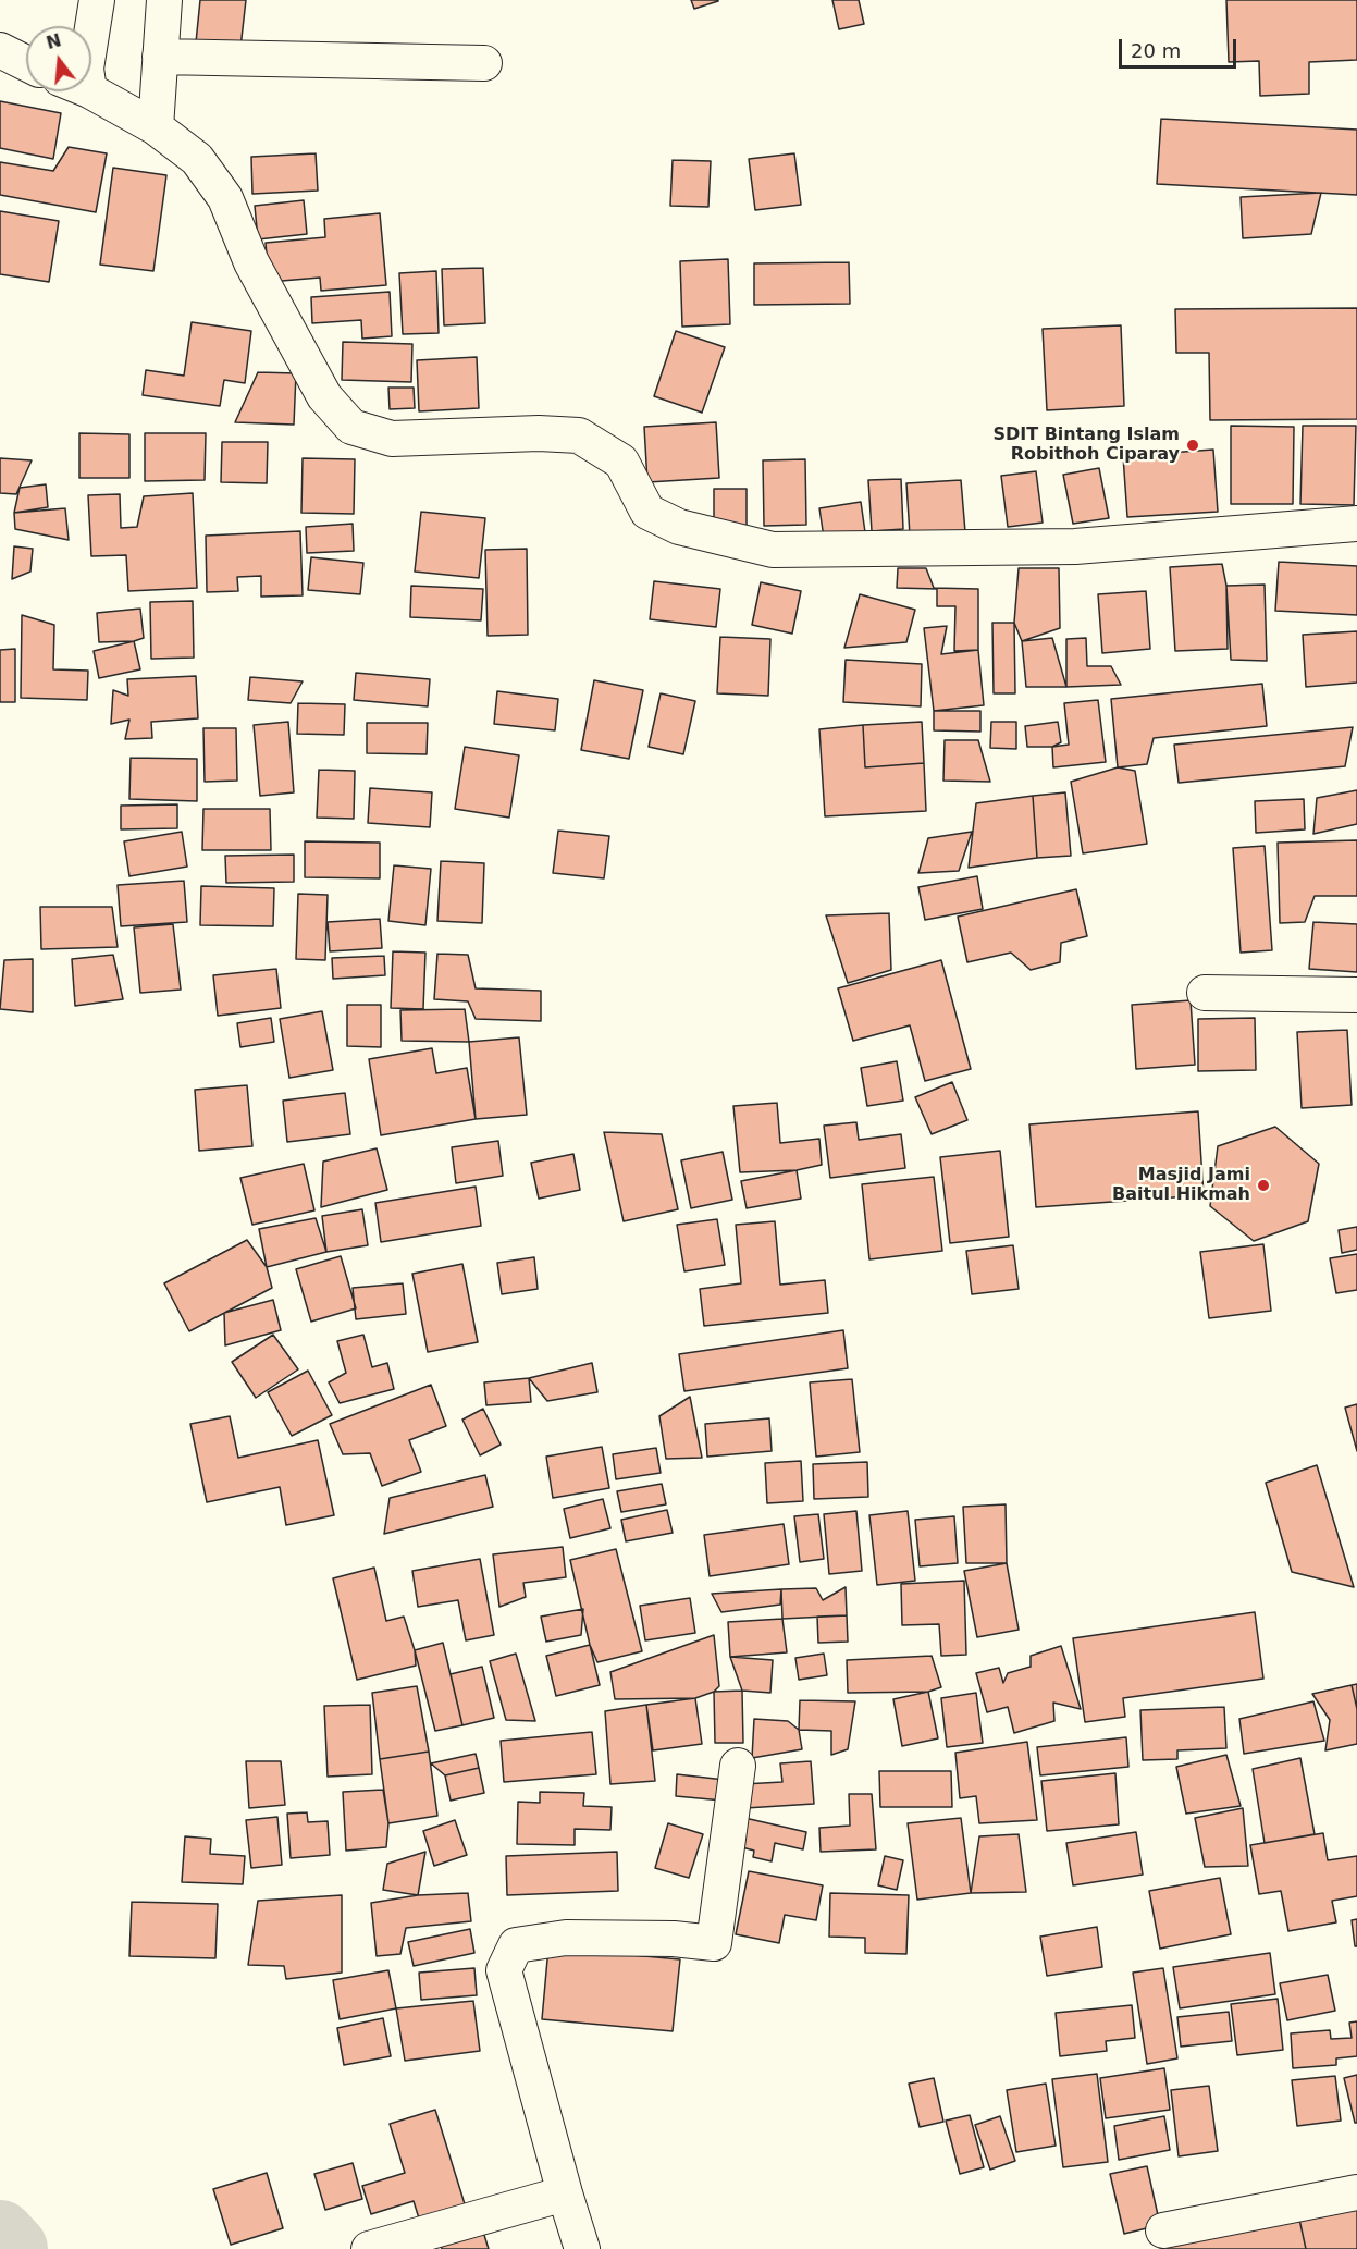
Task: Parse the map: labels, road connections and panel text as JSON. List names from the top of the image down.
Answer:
{
  "places": ["SDIT Bintang Islam Robithoh Ciparay", "Masjid Jami Baitul Hikmah"],
  "scale_bar": "20 m",
  "north": "top"
}
